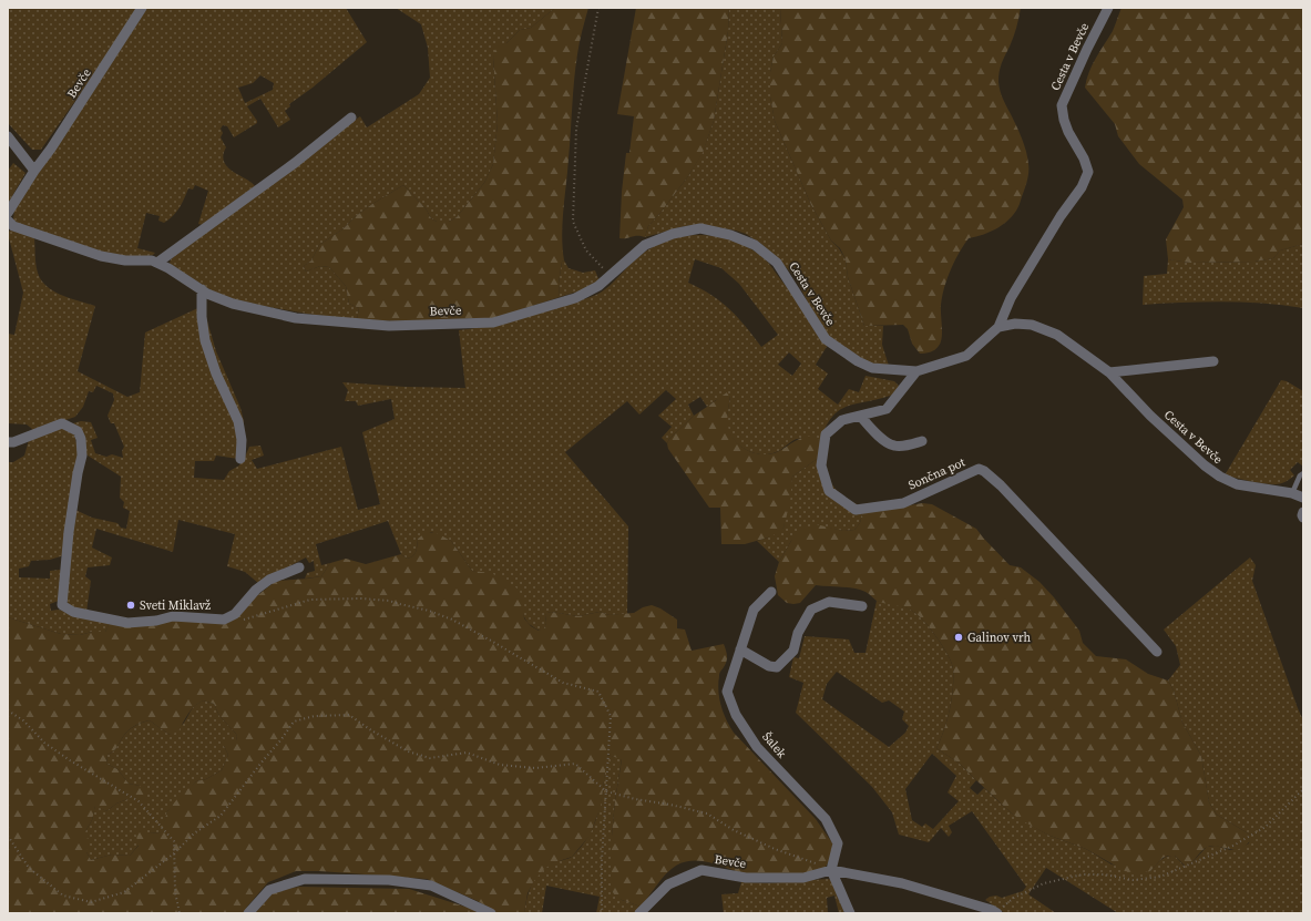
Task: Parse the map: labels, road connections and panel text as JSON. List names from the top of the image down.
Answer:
{
  "streets": {
    "street": [
      "Cesta v Bevče",
      "Bevče",
      "Sončna pot",
      "Šalek"
    ]
  },
  "crossings": [
    ["Cesta v Bevče", "Bevče"],
    ["Cesta v Bevče", "Sončna pot"],
    ["Bevče", "Šalek"]
  ],
  "places": ["Sveti Miklavž", "Galinov vrh"]
}
